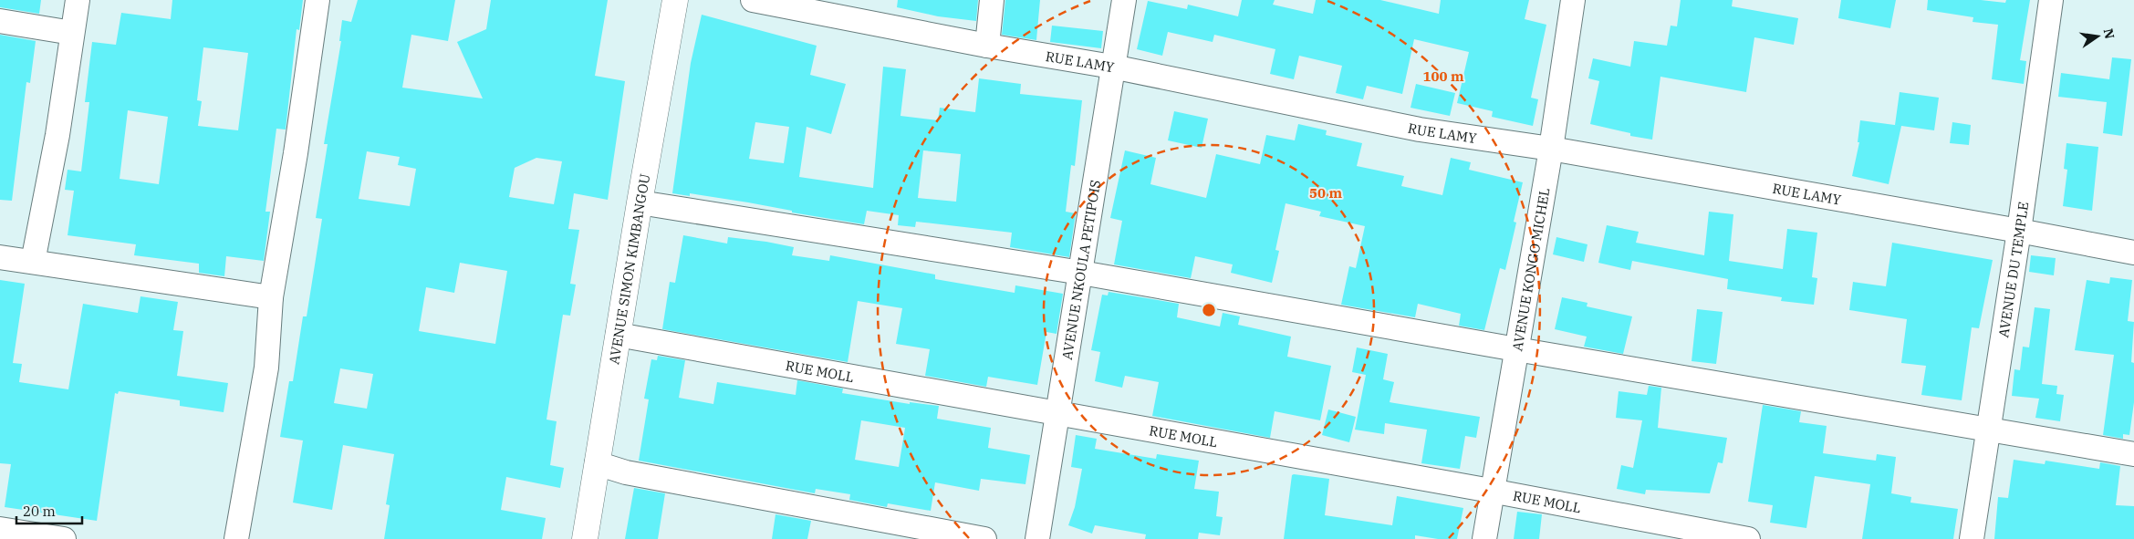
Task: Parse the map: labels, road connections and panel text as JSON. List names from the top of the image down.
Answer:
{
  "streets": {
    "street": [
      "RUE LAMY",
      "AVENUE SIMON KIMBANGOU",
      "AVENUE NKOULA PETIPOIS",
      "AVENUE KONGO MICHEL",
      "AVENUE DU TEMPLE",
      "RUE MOLL"
    ]
  },
  "crossings": [
    ["RUE LAMY", "AVENUE NKOULA PETIPOIS"],
    ["RUE LAMY", "AVENUE KONGO MICHEL"],
    ["RUE LAMY", "AVENUE DU TEMPLE"],
    ["AVENUE SIMON KIMBANGOU", "RUE MOLL"],
    ["AVENUE NKOULA PETIPOIS", "RUE MOLL"],
    ["AVENUE KONGO MICHEL", "RUE MOLL"]
  ],
  "scale_bar": "20 m",
  "north": "right",
  "rings": ["100 m", "50 m"]
}
